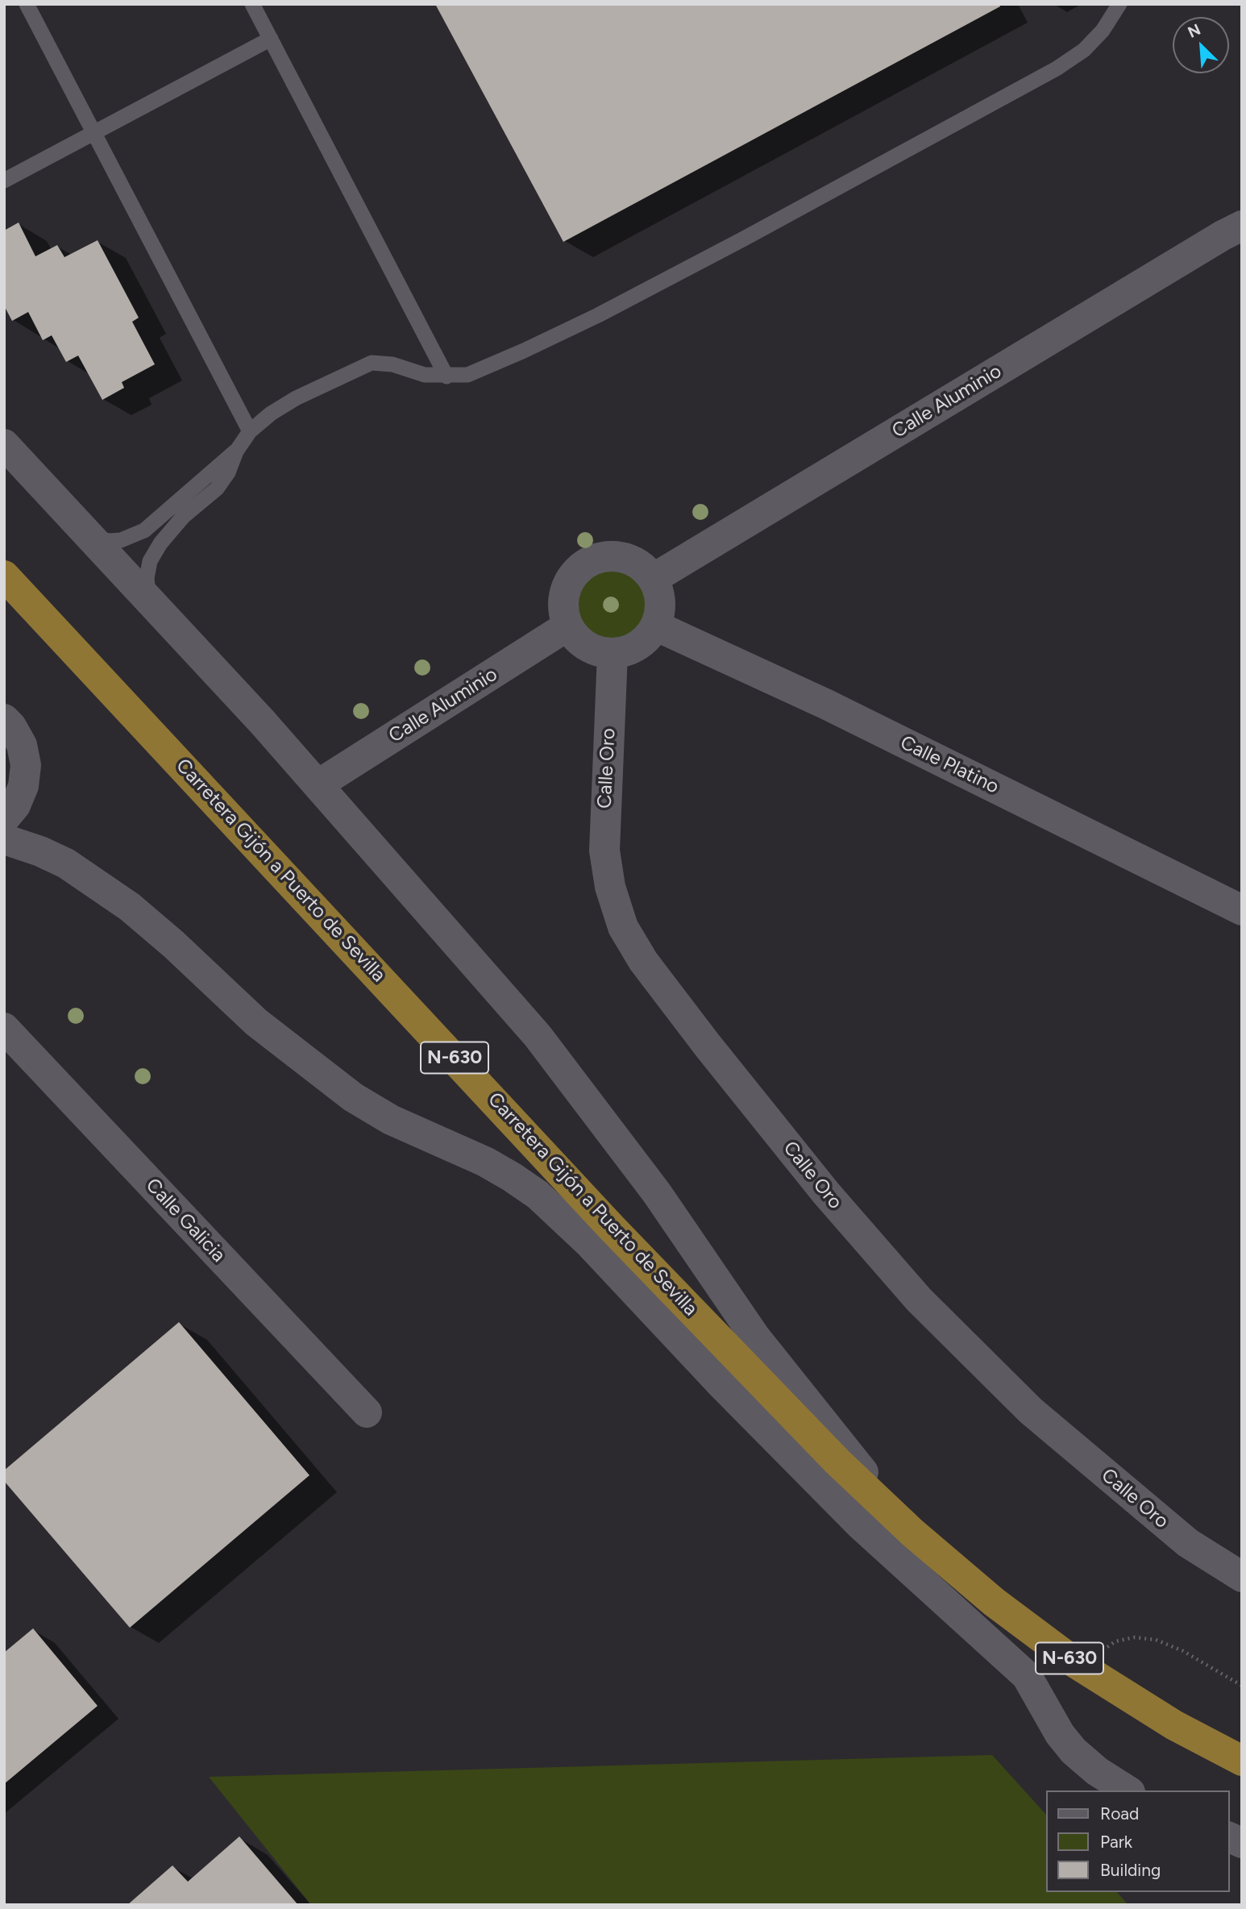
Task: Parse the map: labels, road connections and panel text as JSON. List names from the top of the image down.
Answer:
{
  "streets": {
    "highway": ["Carretera Gijón a Puerto de Sevilla", "N-630"],
    "street": [
      "Calle Aluminio",
      "Calle Platino",
      "Calle Oro",
      "Calle Galicia"
    ]
  },
  "crossings": [
    ["Calle Aluminio", "Calle Platino"],
    ["Calle Aluminio", "Calle Oro"],
    ["Calle Platino", "Calle Oro"]
  ],
  "legend": ["Road", "Park", "Building"],
  "north": "top left"
}
